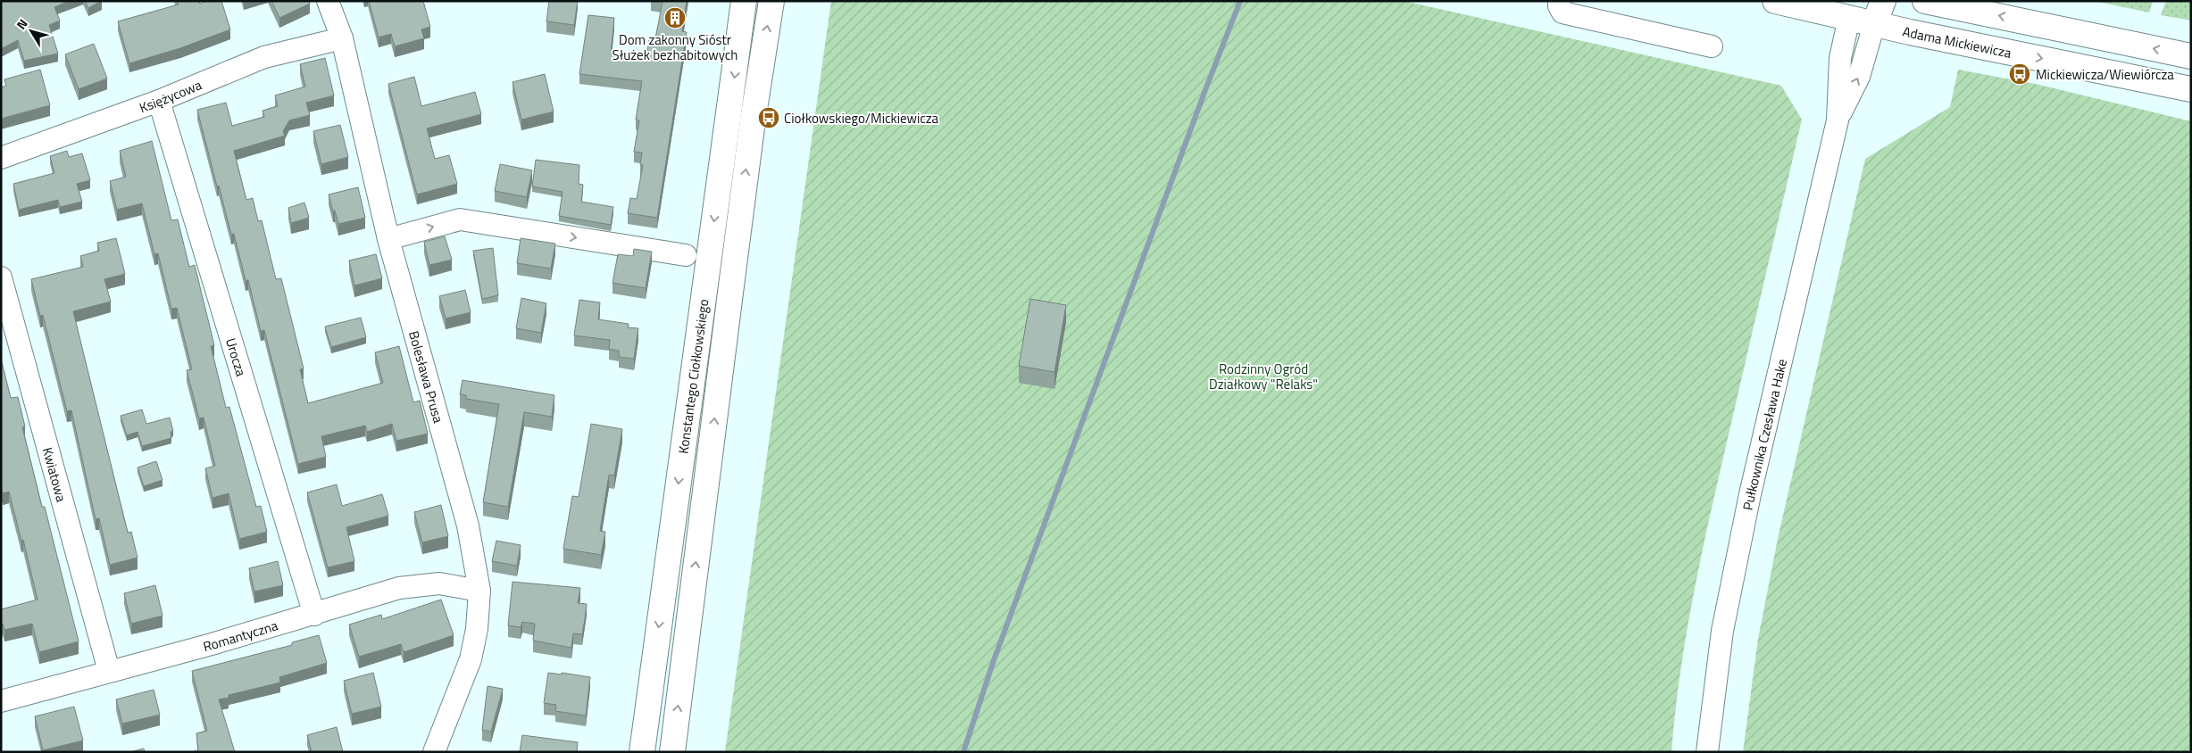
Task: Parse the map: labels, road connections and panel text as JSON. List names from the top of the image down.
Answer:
{
  "streets": {
    "main road": ["Adama Mickiewicza", "Konstantego Ciołkowskiego"],
    "street": [
      "Księżycowa",
      "Urocza",
      "Bolesława Prusa",
      "Pułkownika Czesława Hake",
      "Kwiatowa",
      "Romantyczna"
    ]
  },
  "crossings": [
    ["Adama Mickiewicza", "Pułkownika Czesława Hake"],
    ["Księżycowa", "Urocza"],
    ["Księżycowa", "Bolesława Prusa"],
    ["Urocza", "Romantyczna"],
    ["Bolesława Prusa", "Romantyczna"],
    ["Kwiatowa", "Romantyczna"]
  ],
  "parks": ["Rodzinny Ogród Działkowy \"Relaks\""],
  "places": {
    "building": ["Dom zakonny Sióstr Służek bezhabitowych"],
    "bus stop": ["Mickiewicza/Wiewiórcza", "Ciołkowskiego/Mickiewicza"]
  },
  "north": "top left"
}
